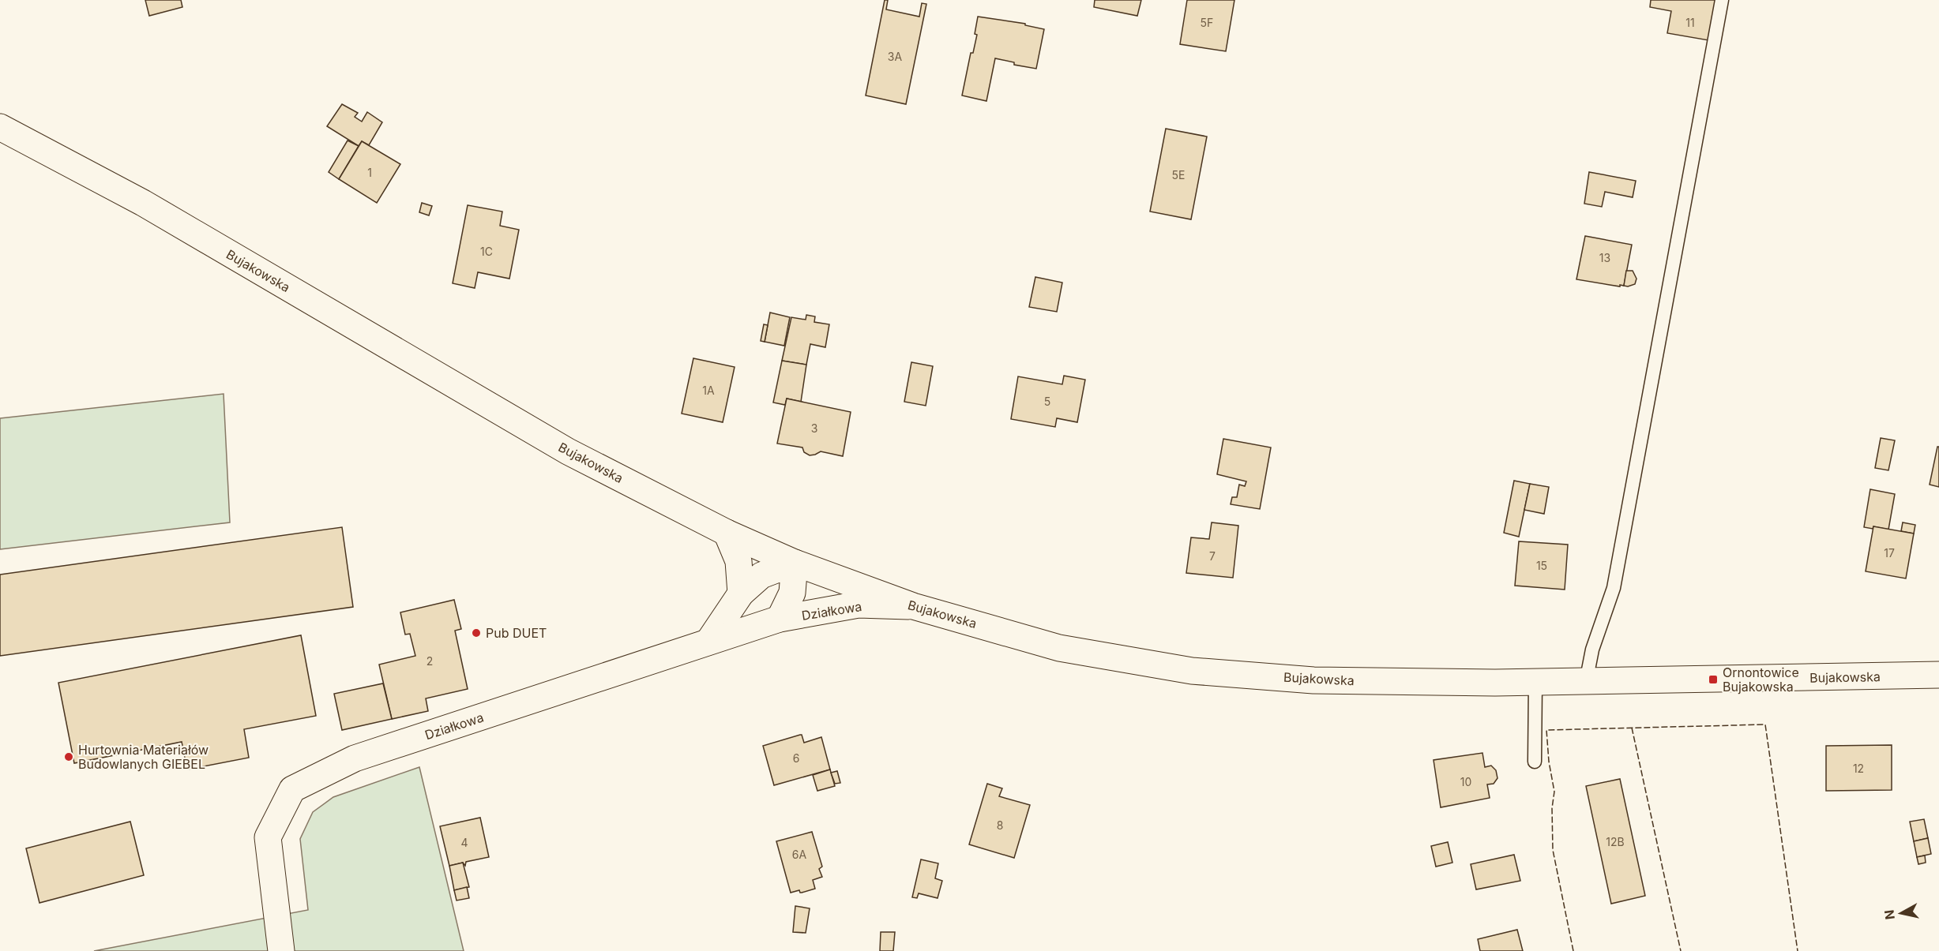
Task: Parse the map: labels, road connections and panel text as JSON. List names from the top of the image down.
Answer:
{
  "streets": {
    "main road": ["Bujakowska", "Działkowa"]
  },
  "crossings": [
    ["Bujakowska", "Działkowa"]
  ],
  "places": {
    "other": ["Pub DUET", "Hurtownia Materiałów Budowlanych GIEBEL"],
    "transit": ["Ornontowice Bujakowska"]
  },
  "house_numbers": [
    "5F",
    "11",
    "3A",
    "1",
    "5E",
    "1C",
    "13",
    "1A",
    "5",
    "3",
    "17",
    "7",
    "15",
    "2",
    "6",
    "12",
    "10",
    "8",
    "12B",
    "4",
    "6A"
  ],
  "north": "left"
}
